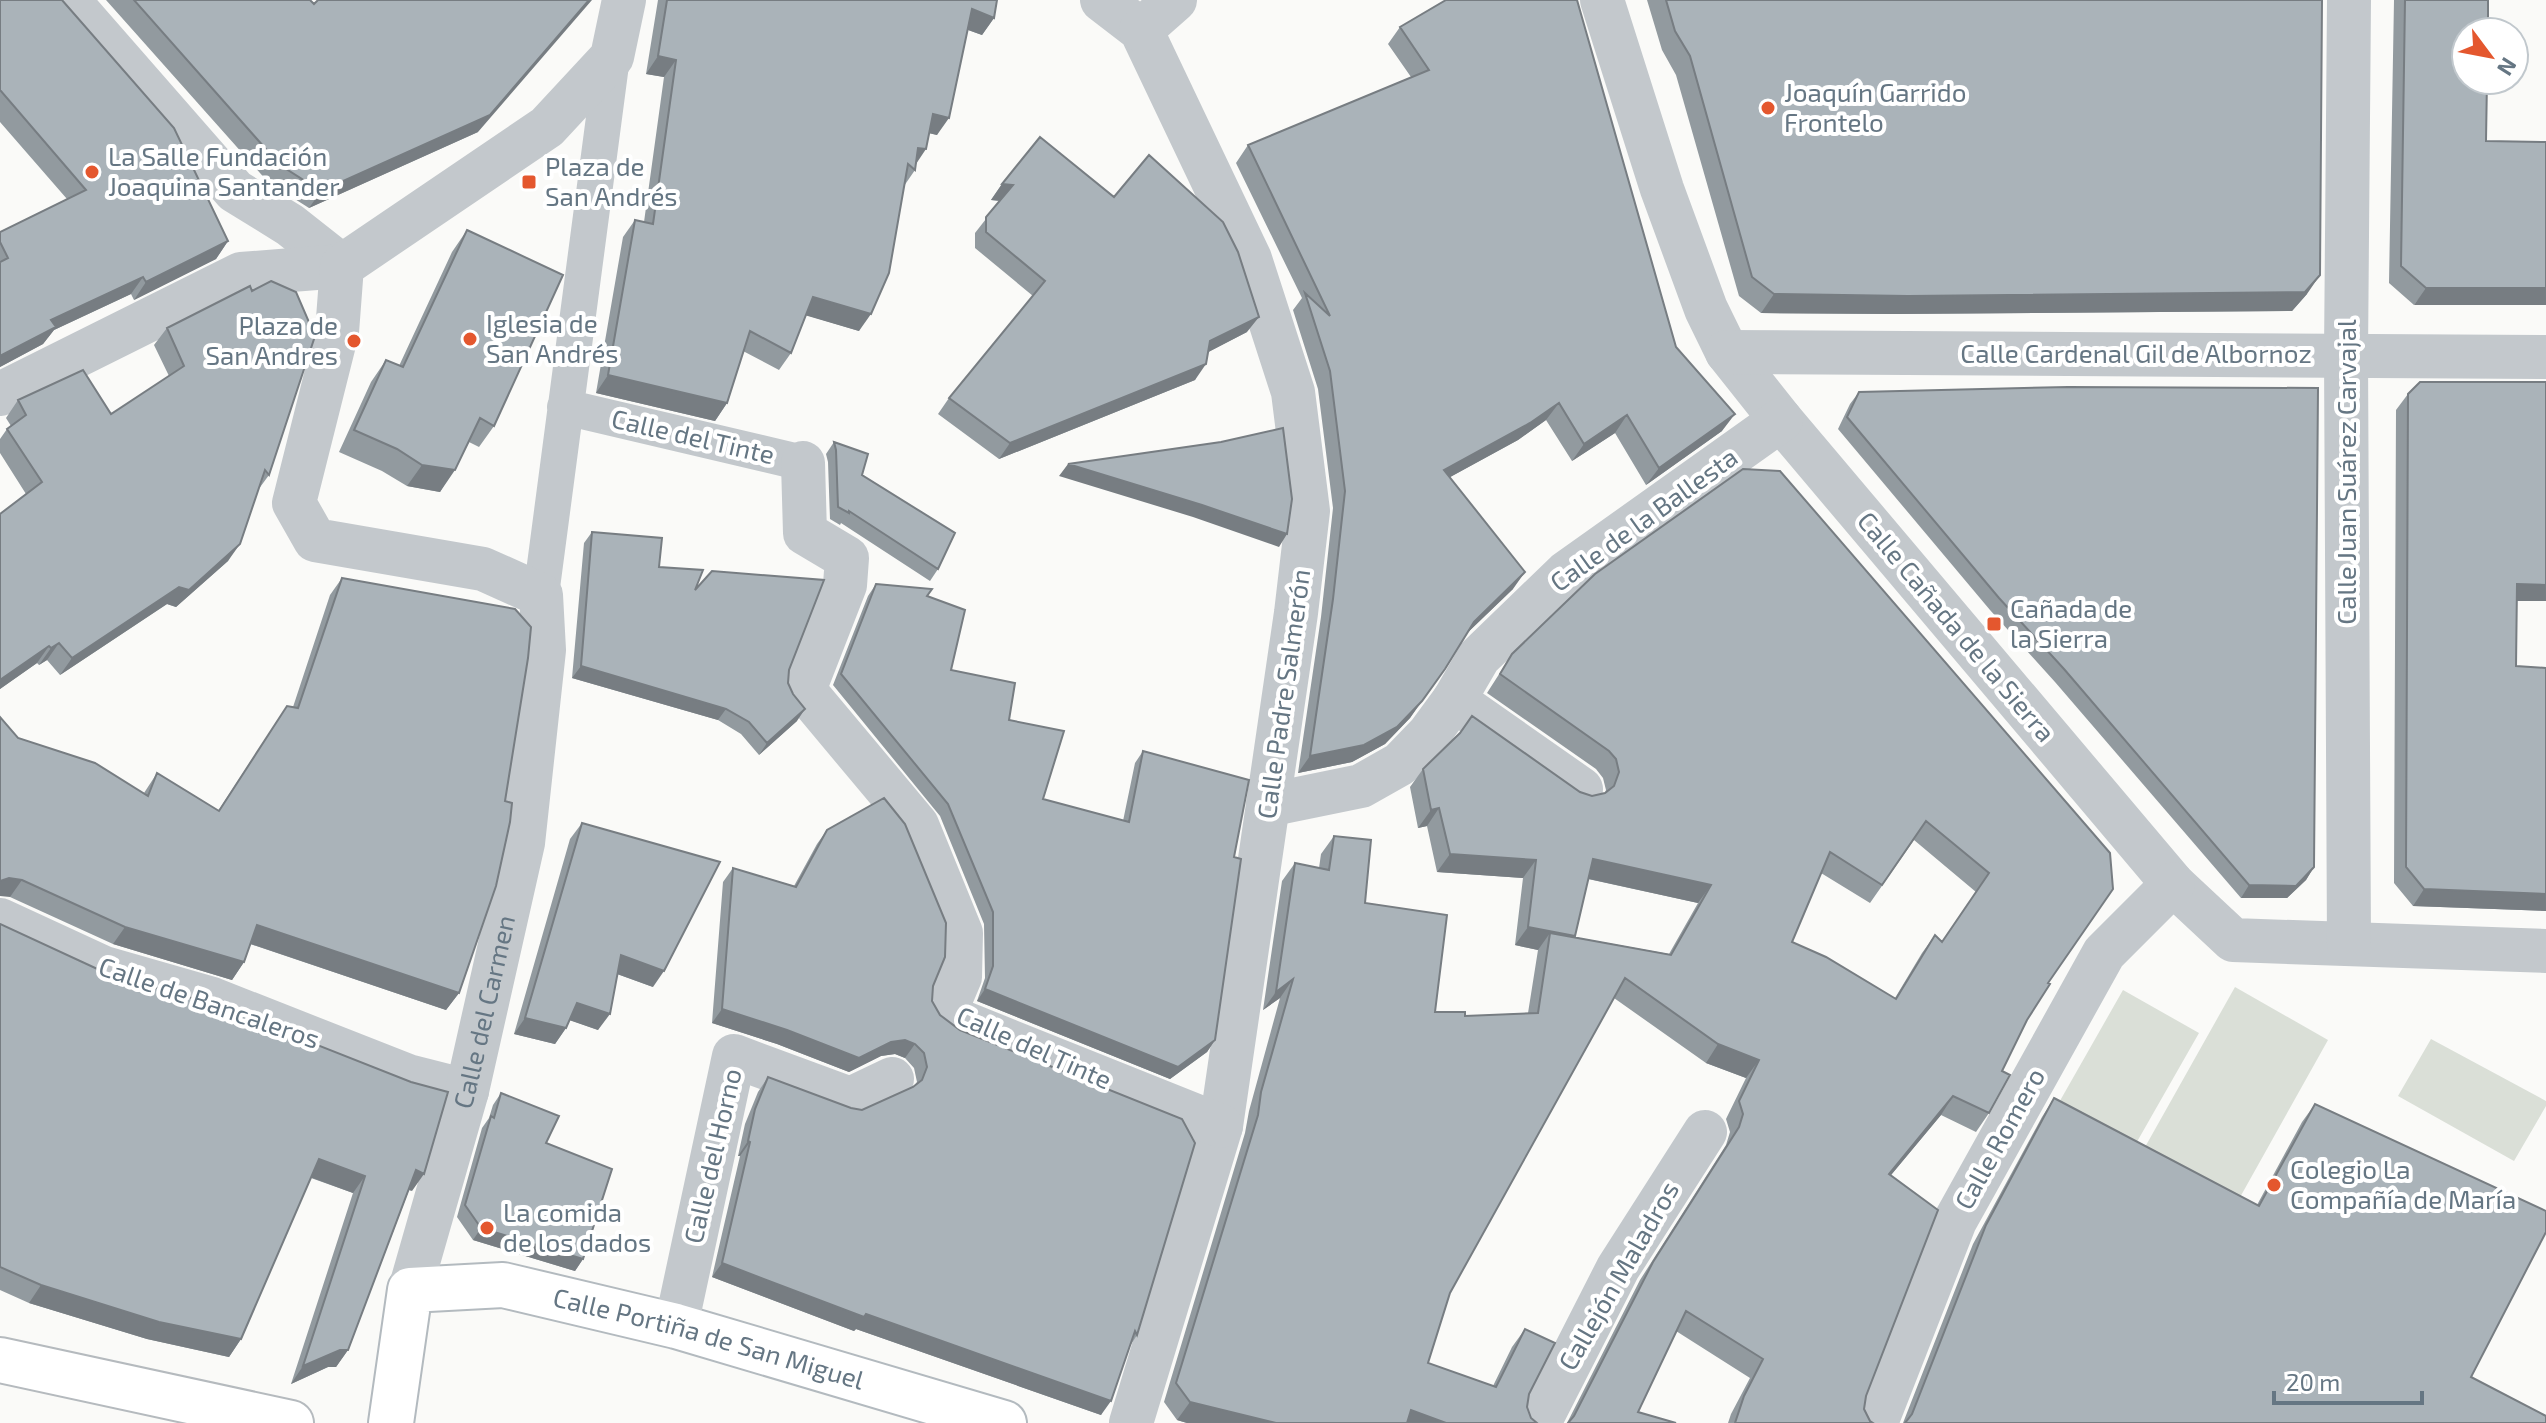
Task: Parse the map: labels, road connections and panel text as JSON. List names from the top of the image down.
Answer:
{
  "streets": {
    "main road": ["Calle del Carmen", "Calle Portiña de San Miguel"],
    "street": [
      "Calle Cardenal Gil de Albornoz",
      "Calle del Tinte",
      "Calle Juan Suárez Carvajal",
      "Calle de la Ballesta",
      "Calle Cañada de la Sierra",
      "Calle Padre Salmerón",
      "Calle de Bancaleros",
      "Calle Romero",
      "Calle del Horno",
      "Callejón Maladros"
    ]
  },
  "crossings": [
    ["Calle Cardenal Gil de Albornoz", "Calle Juan Suárez Carvajal"],
    ["Calle Cardenal Gil de Albornoz", "Calle Cañada de la Sierra"],
    ["Calle del Tinte", "Calle Padre Salmerón"],
    ["Calle Juan Suárez Carvajal", "Calle Cañada de la Sierra"],
    ["Calle de la Ballesta", "Calle Cañada de la Sierra"],
    ["Calle de la Ballesta", "Calle Padre Salmerón"],
    ["Calle Cañada de la Sierra", "Calle Romero"],
    ["Calle de Bancaleros", "Calle del Carmen"],
    ["Calle del Carmen", "Calle Portiña de San Miguel"],
    ["Calle del Horno", "Calle Portiña de San Miguel"]
  ],
  "places": {
    "other": [
      "Joaquín Garrido Frontelo",
      "La Salle Fundación Joaquina Santander",
      "Iglesia de San Andrés",
      "Plaza de San Andres",
      "Colegio La Compañía de María",
      "La comida de los dados"
    ],
    "transit": ["Plaza de San Andrés", "Cañada de la Sierra"]
  },
  "scale_bar": "20 m",
  "north": "bottom right"
}
